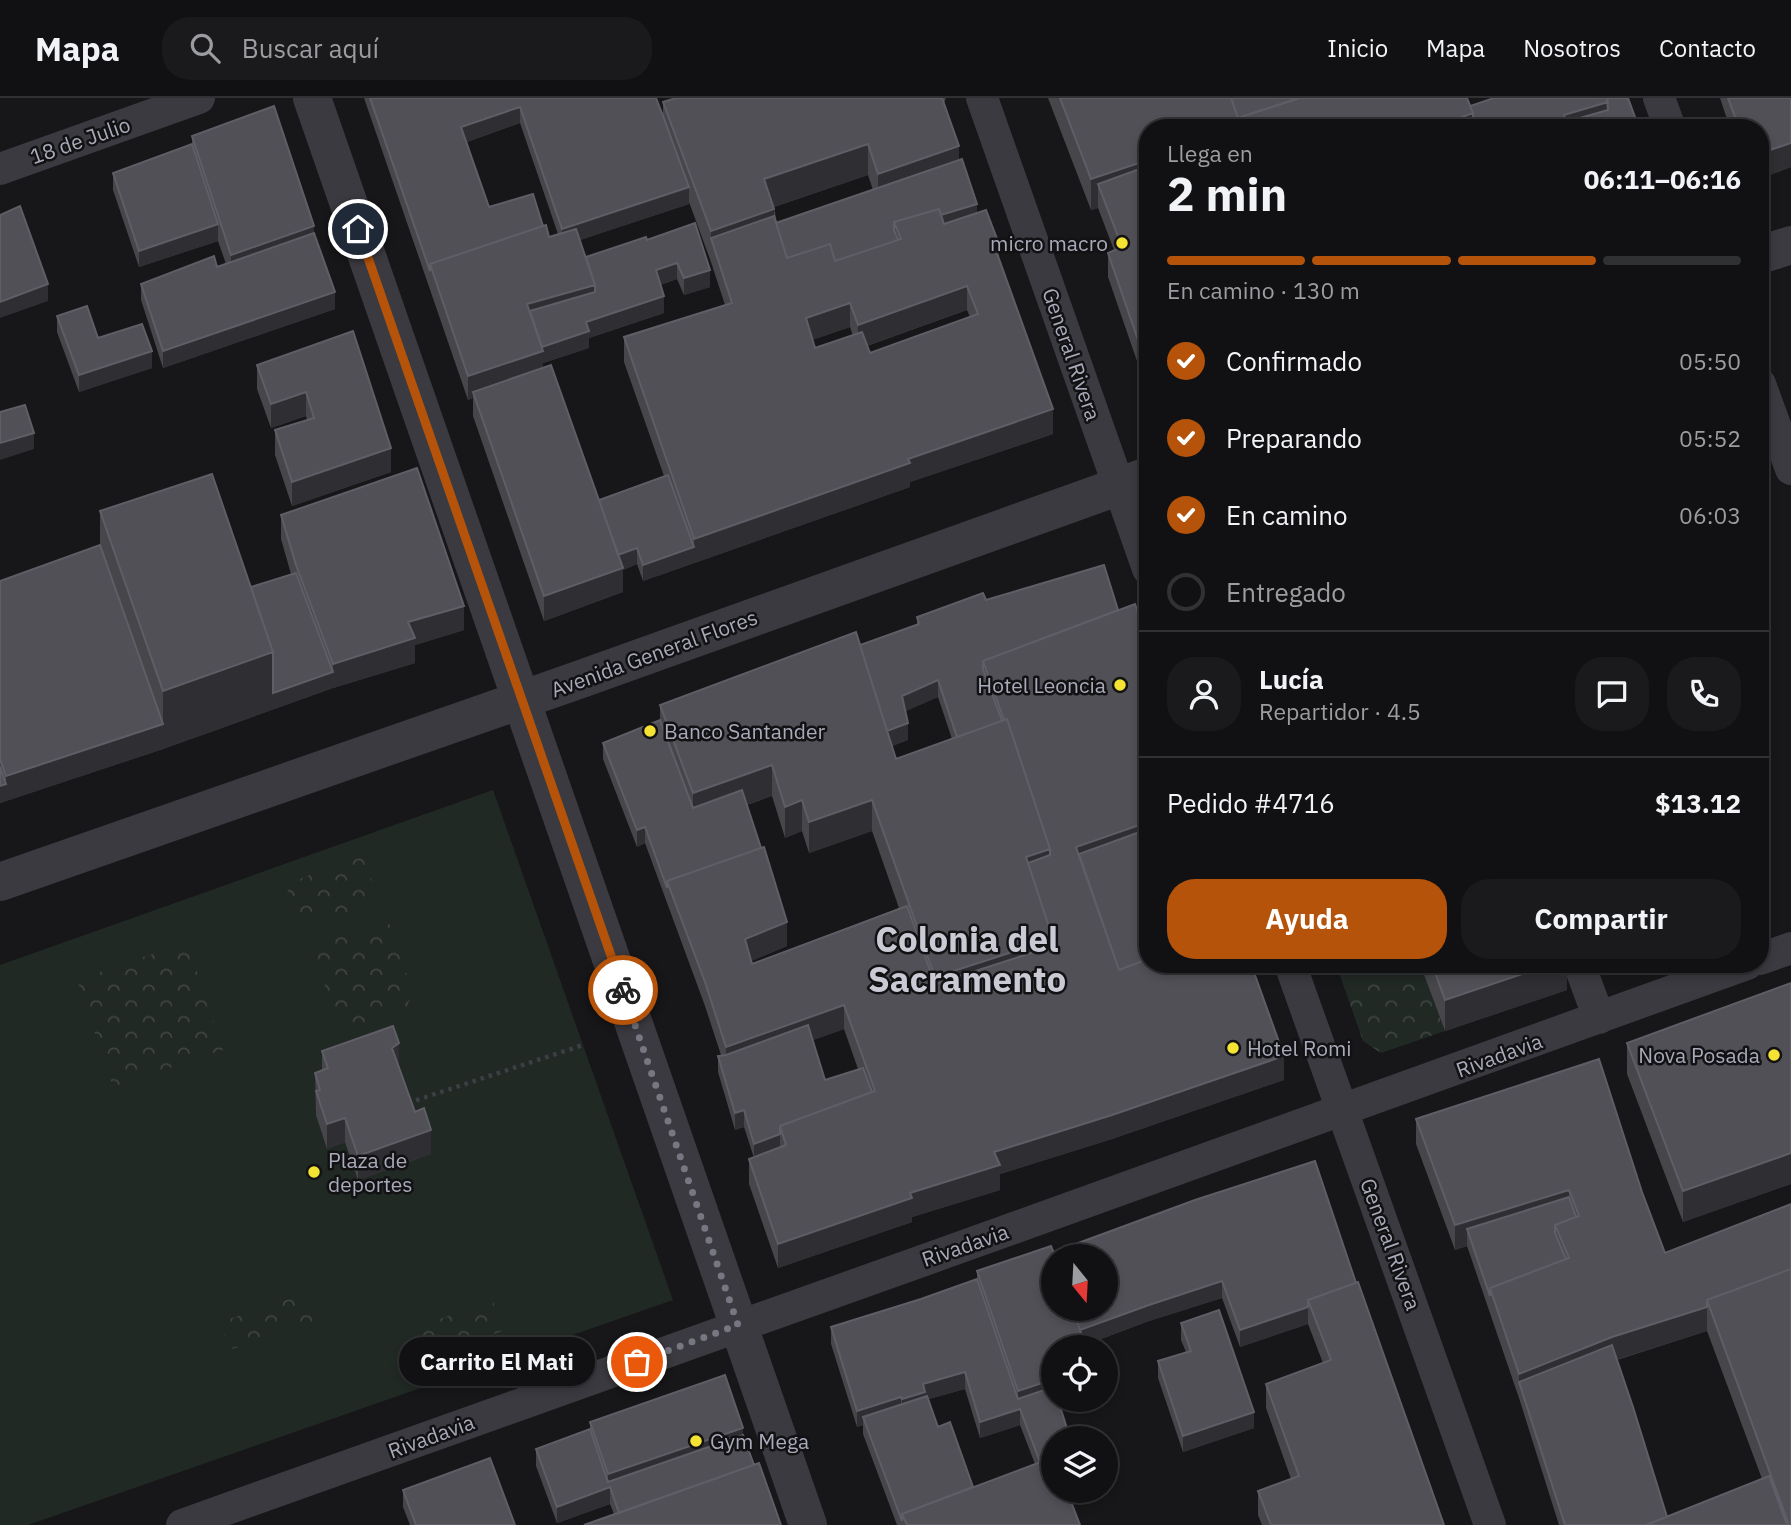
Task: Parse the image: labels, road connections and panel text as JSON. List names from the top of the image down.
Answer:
{
  "streets": {
    "street": [
      "18 de Julio",
      "General Rivera",
      "Avenida General Flores",
      "Rivadavia"
    ]
  },
  "crossings": [
    ["General Rivera", "Avenida General Flores"],
    ["General Rivera", "Rivadavia"]
  ],
  "districts": ["Colonia del Sacramento"],
  "places": [
    "micro macro",
    "Hotel Leoncia",
    "Banco Santander",
    "Hotel Romi",
    "Nova Posada",
    "Plaza de deportes",
    "Carrito El Mati",
    "Gym Mega"
  ],
  "north": "bottom",
  "page": {
    "header": "Mapa",
    "search": "Buscar aquí",
    "nav": [
      "Inicio",
      "Mapa",
      "Nosotros",
      "Contacto"
    ],
    "heading": ["2 min", "Llega en", "06:11–06:16"],
    "panel": [
      "Lucía",
      "Repartidor · 4.5",
      "Pedido #4716",
      "$13.12"
    ],
    "bar": "En camino · 130 m",
    "list": [
      ["Confirmado", "05:50"],
      ["Preparando", "05:52"],
      ["En camino", "06:03"],
      "Entregado"
    ],
    "buttons": ["Ayuda", "Compartir"],
    "bubble": "Carrito El Mati"
  }
}
